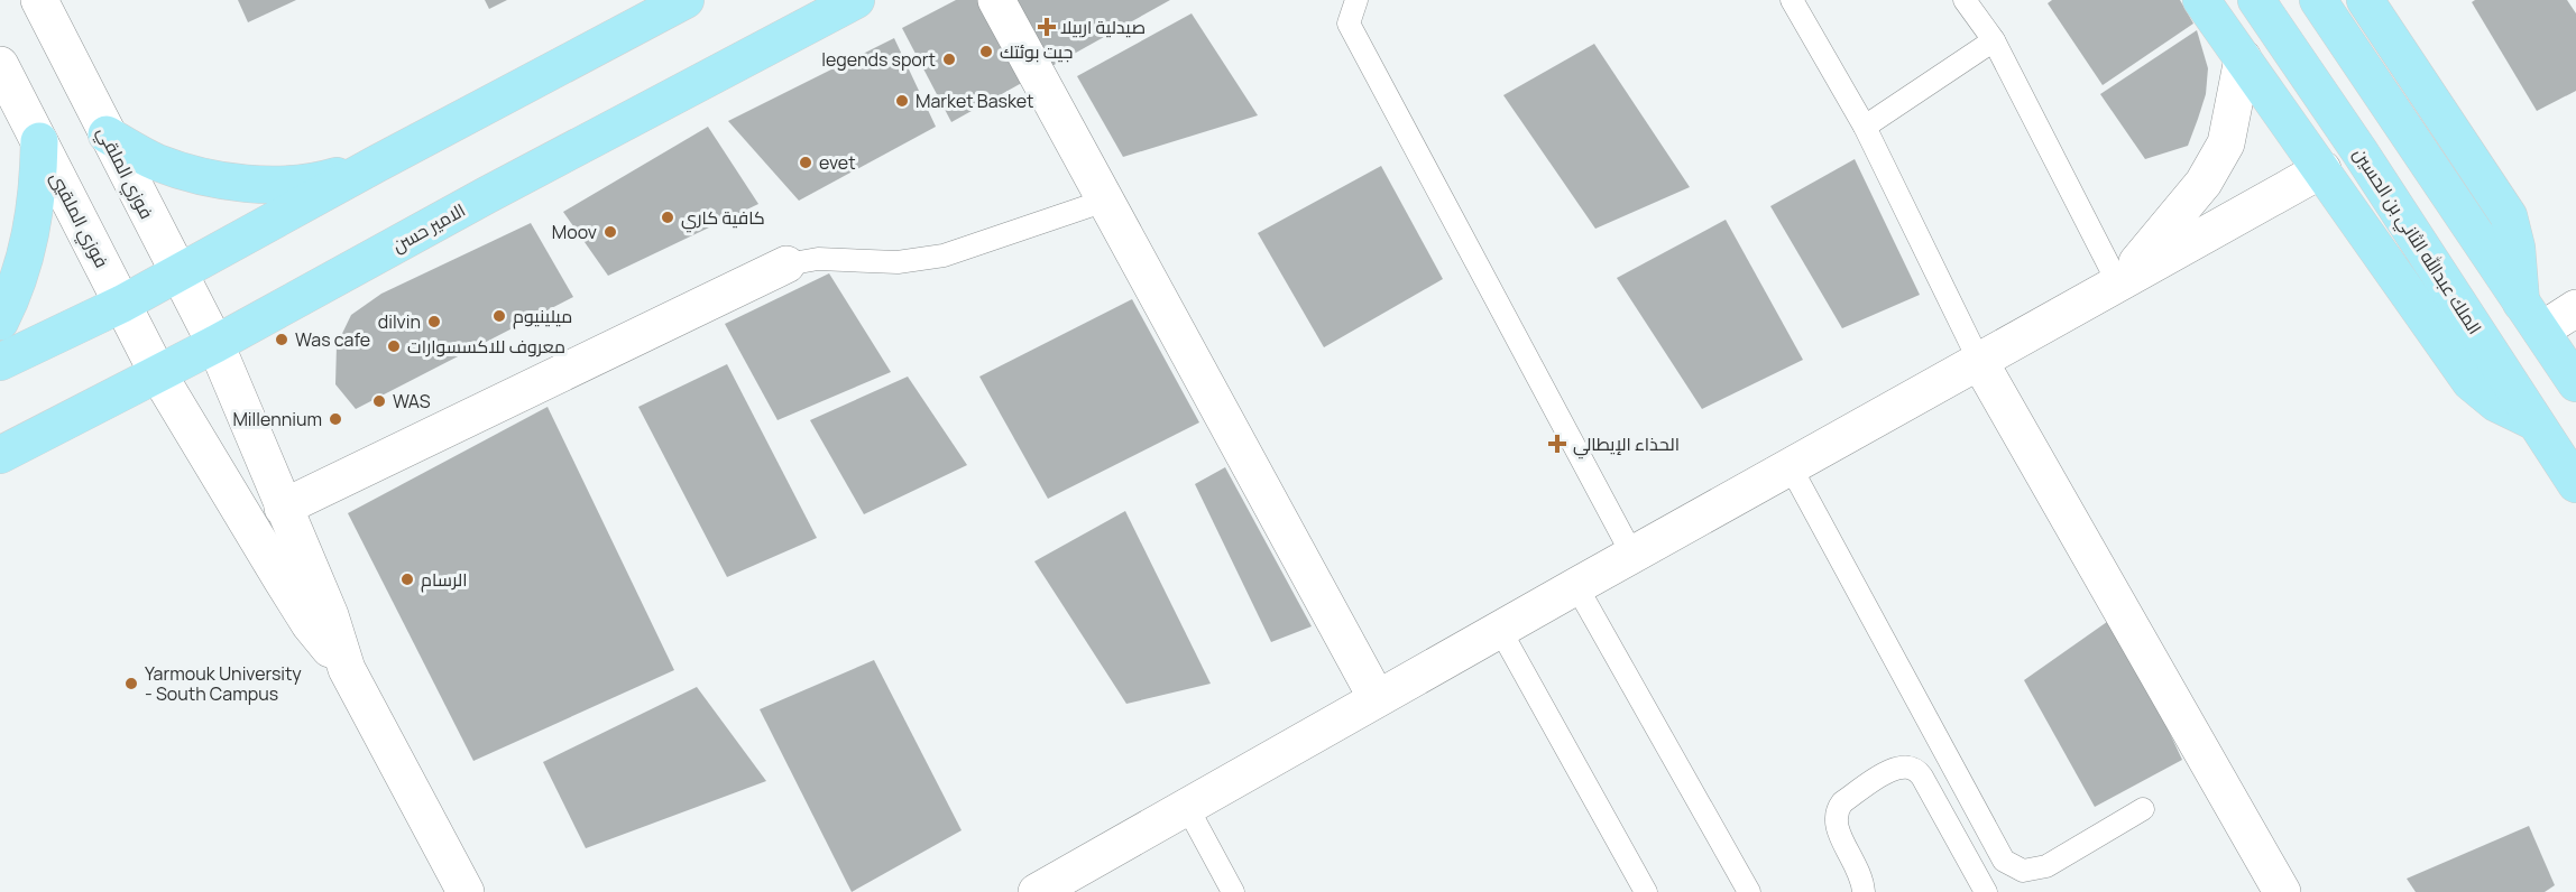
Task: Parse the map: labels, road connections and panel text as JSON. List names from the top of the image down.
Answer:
{
  "streets": {
    "main road": ["الامير حسن", "الملك عبدالله الثاني بن الحسين"],
    "street": ["فوزي الملقي", "فوزي الملقيي"]
  },
  "crossings": [
    ["فوزي الملقي", "فوزي الملقيي"],
    ["فوزي الملقي", "الامير حسن"],
    ["فوزي الملقيي", "الامير حسن"]
  ],
  "places": {
    "health": ["صيدلية اربيلا", "الحذاء الإيطالي"],
    "other": [
      "جيت بوئتك",
      "legends sport",
      "Market Basket",
      "evet",
      "كافية كاري",
      "Moov",
      "ميلينيوم",
      "dilvin",
      "Was cafe",
      "معروف للاكسسوارات",
      "WAS",
      "Millennium",
      "الرسام",
      "Yarmouk University - South Campus"
    ]
  }
}
